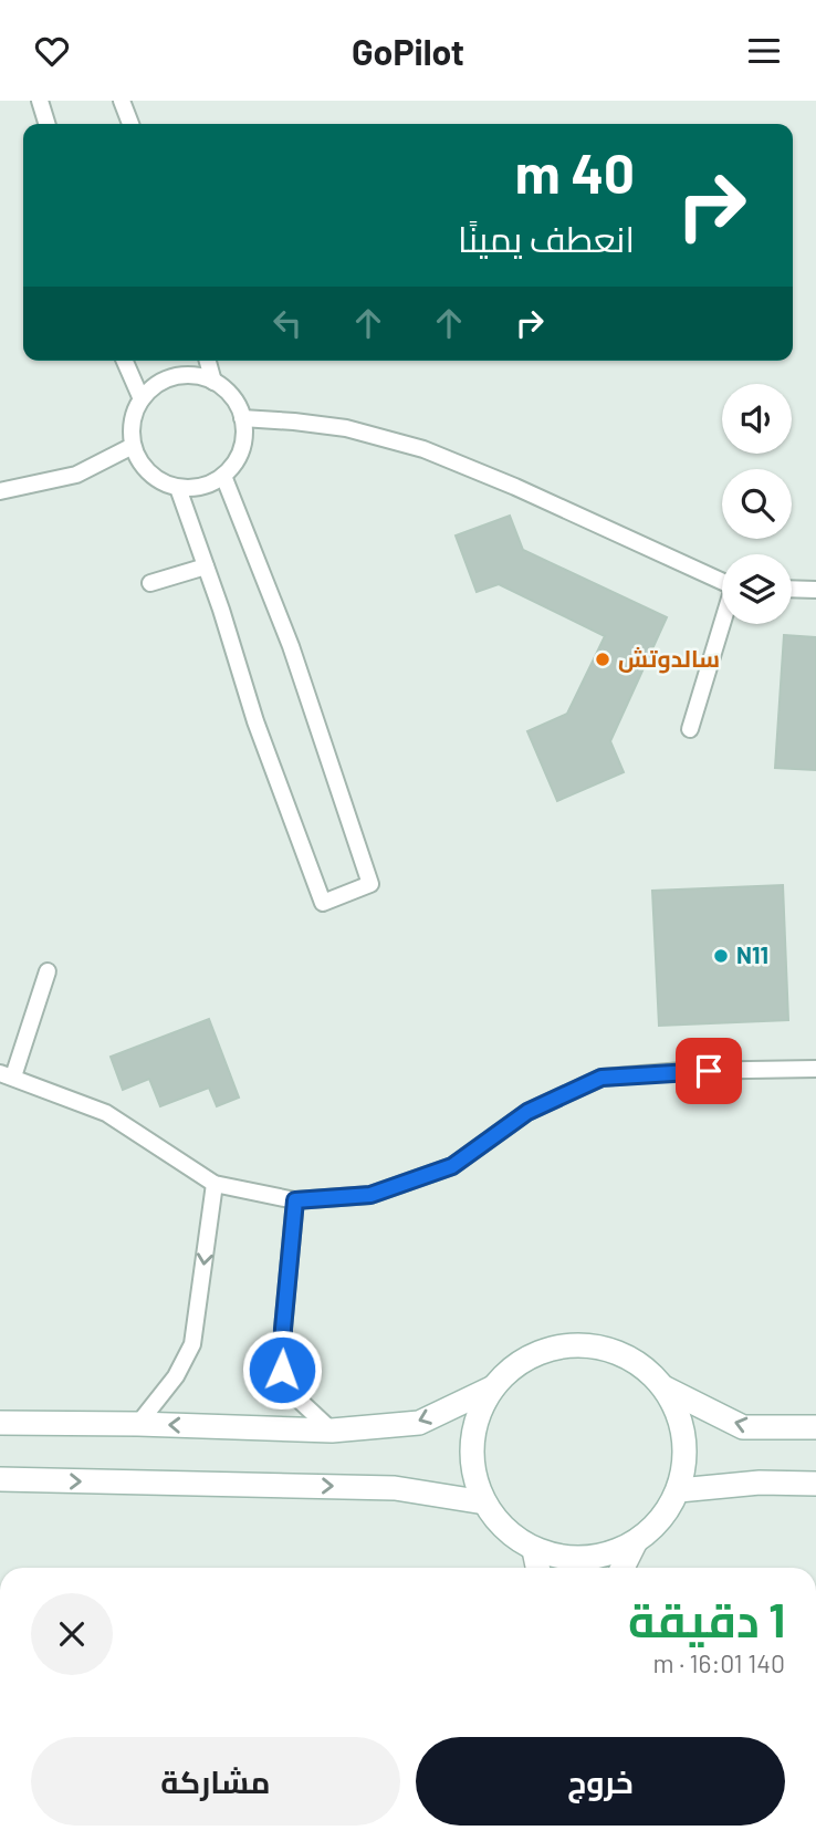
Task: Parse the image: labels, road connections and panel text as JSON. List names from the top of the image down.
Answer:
{
  "places": ["سالدوتش", "N11"],
  "page": {
    "header": "GoPilot",
    "turn": ["40 m", "انعطف يمينًا"],
    "heading": ["1 دقيقة", "140 m · 16:01"],
    "buttons": ["خروج", "مشاركة"]
  }
}
